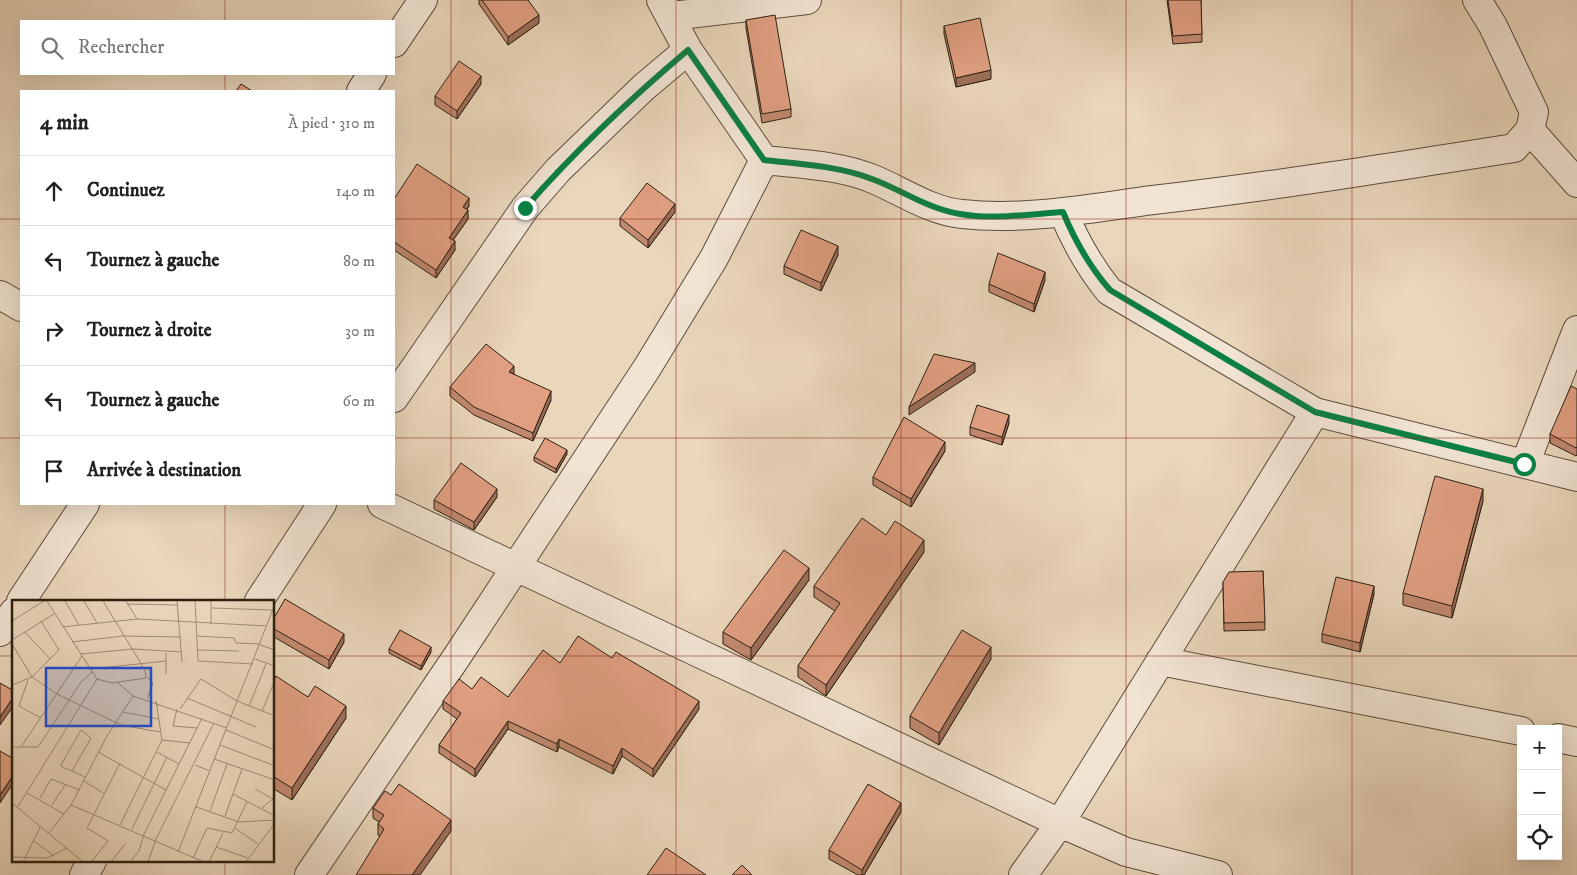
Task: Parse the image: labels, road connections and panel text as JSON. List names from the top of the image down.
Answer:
{
  "page": {
    "search": "Rechercher",
    "heading": ["4 min", "À pied · 310 m"],
    "list": [
      ["Continuez", "140 m"],
      ["Tournez à gauche", "80 m"],
      ["Tournez à droite", "30 m"],
      ["Tournez à gauche", "60 m"],
      "Arrivée à destination"
    ],
    "map_buttons": ["+", "−"]
  }
}
